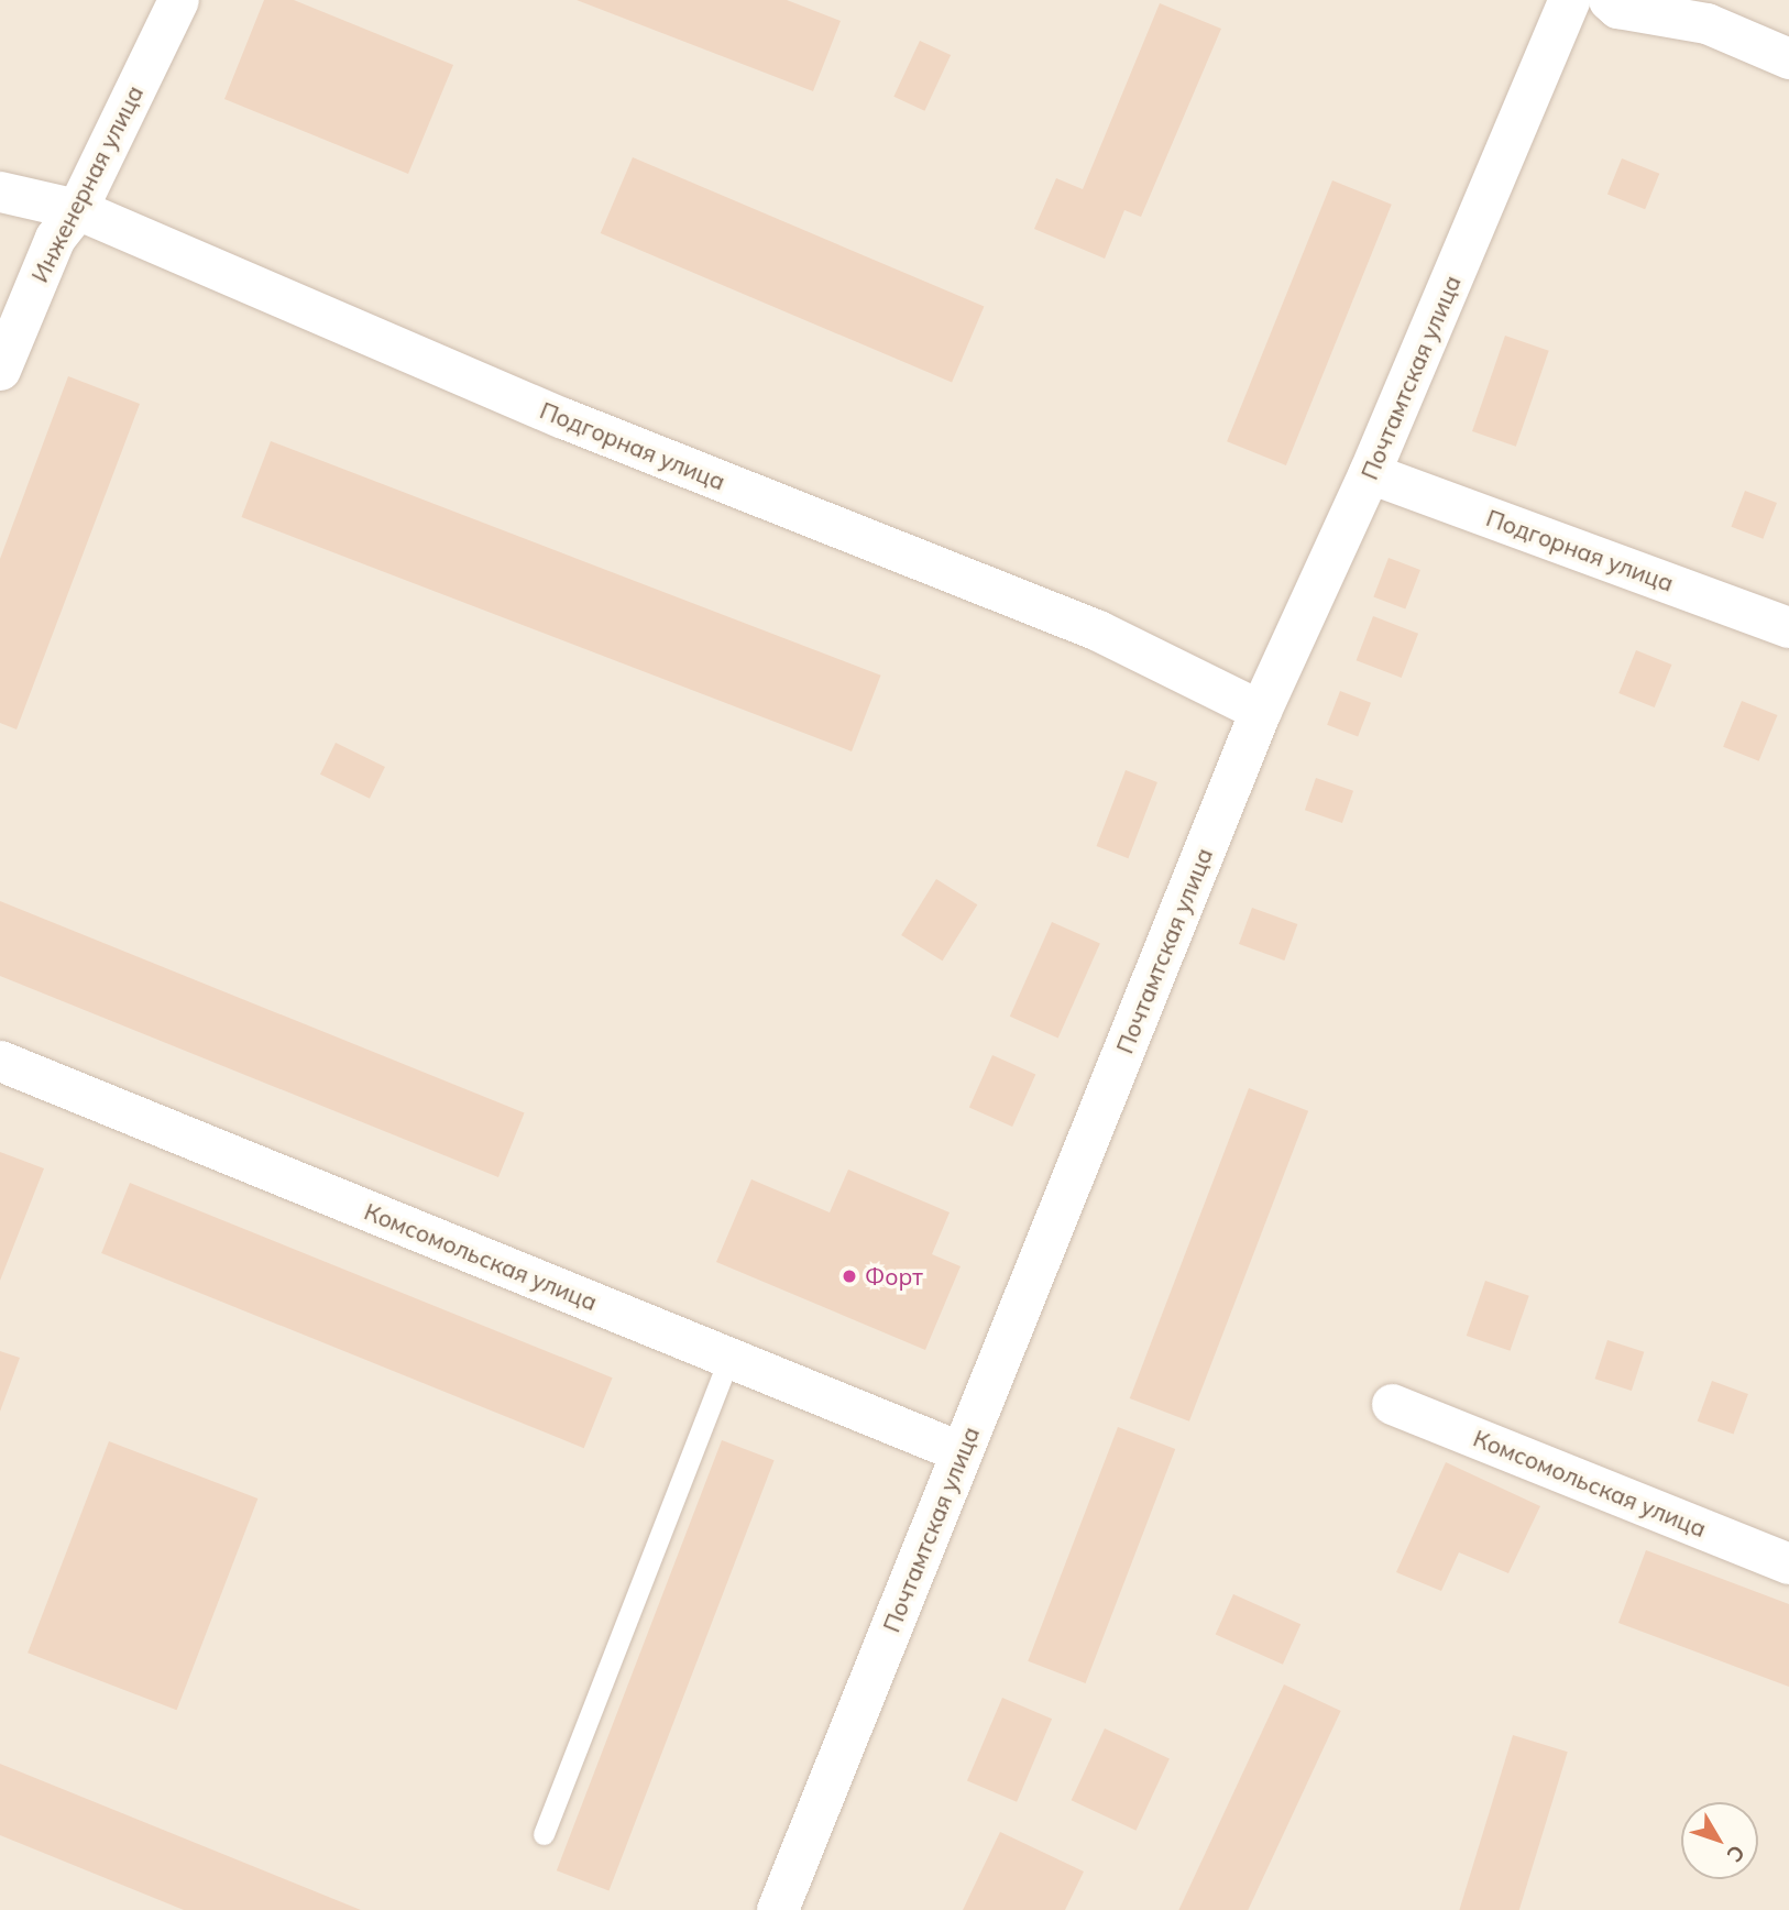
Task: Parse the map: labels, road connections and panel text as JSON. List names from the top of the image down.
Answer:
{
  "streets": {
    "street": [
      "Инженерная улица",
      "Почтамтская улица",
      "Подгорная улица",
      "Комсомольская улица"
    ]
  },
  "crossings": [
    ["Инженерная улица", "Подгорная улица"],
    ["Почтамтская улица", "Подгорная улица"],
    ["Почтамтская улица", "Комсомольская улица"]
  ],
  "places": ["Форт"],
  "north": "bottom right"
}
